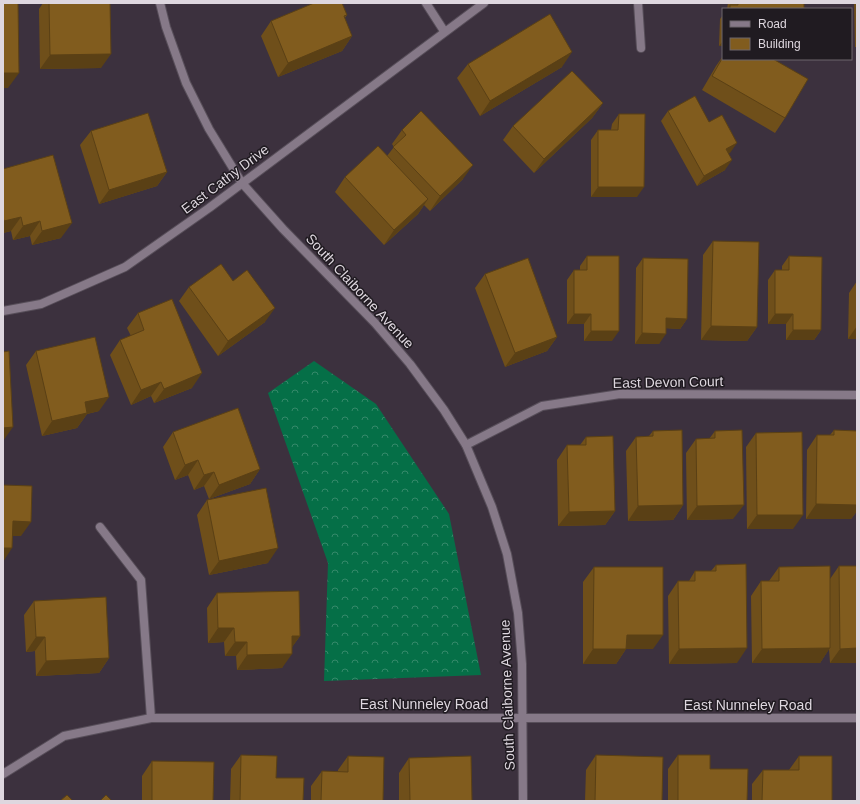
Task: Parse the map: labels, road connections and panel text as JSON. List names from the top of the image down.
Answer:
{
  "streets": {
    "street": [
      "East Cathy Drive",
      "South Claiborne Avenue",
      "East Devon Court",
      "East Nunneley Road"
    ]
  },
  "crossings": [
    ["East Cathy Drive", "South Claiborne Avenue"],
    ["South Claiborne Avenue", "East Devon Court"],
    ["South Claiborne Avenue", "East Nunneley Road"]
  ],
  "legend": ["Road", "Building"]
}
